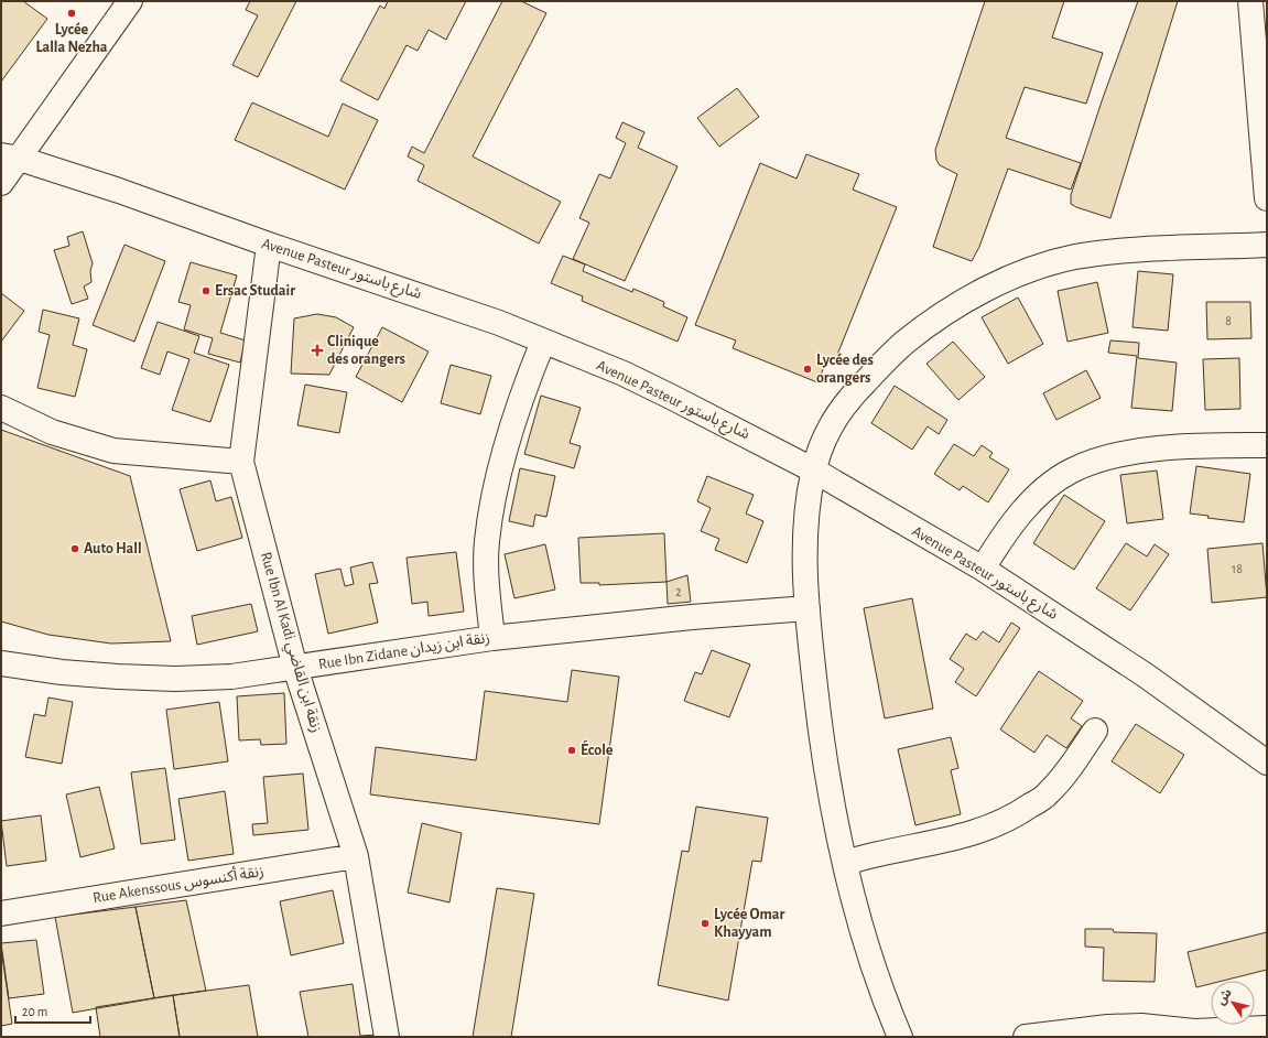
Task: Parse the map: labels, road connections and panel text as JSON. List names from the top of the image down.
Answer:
{
  "streets": {
    "street": [
      "Avenue Pasteur شارع باستور",
      "Rue Ibn Al Kadi زنقة ابن القاضي",
      "Rue Ibn Zidane زنقة ابن زيدان",
      "Rue Akenssous زنقة أكنسوس"
    ]
  },
  "crossings": [
    ["Avenue Pasteur شارع باستور", "Rue Ibn Al Kadi زنقة ابن القاضي"],
    ["Rue Ibn Al Kadi زنقة ابن القاضي", "Rue Ibn Zidane زنقة ابن زيدان"],
    ["Rue Ibn Al Kadi زنقة ابن القاضي", "Rue Akenssous زنقة أكنسوس"]
  ],
  "places": {
    "other": [
      "Lycée Lalla Nezha",
      "Ersac Studair",
      "Lycée des orangers",
      "Auto Hall",
      "École",
      "Lycée Omar Khayyam"
    ],
    "health": ["Clinique des orangers"]
  },
  "house_numbers": ["8", "18", "2"],
  "scale_bar": "20 m",
  "north": "top left"
}
